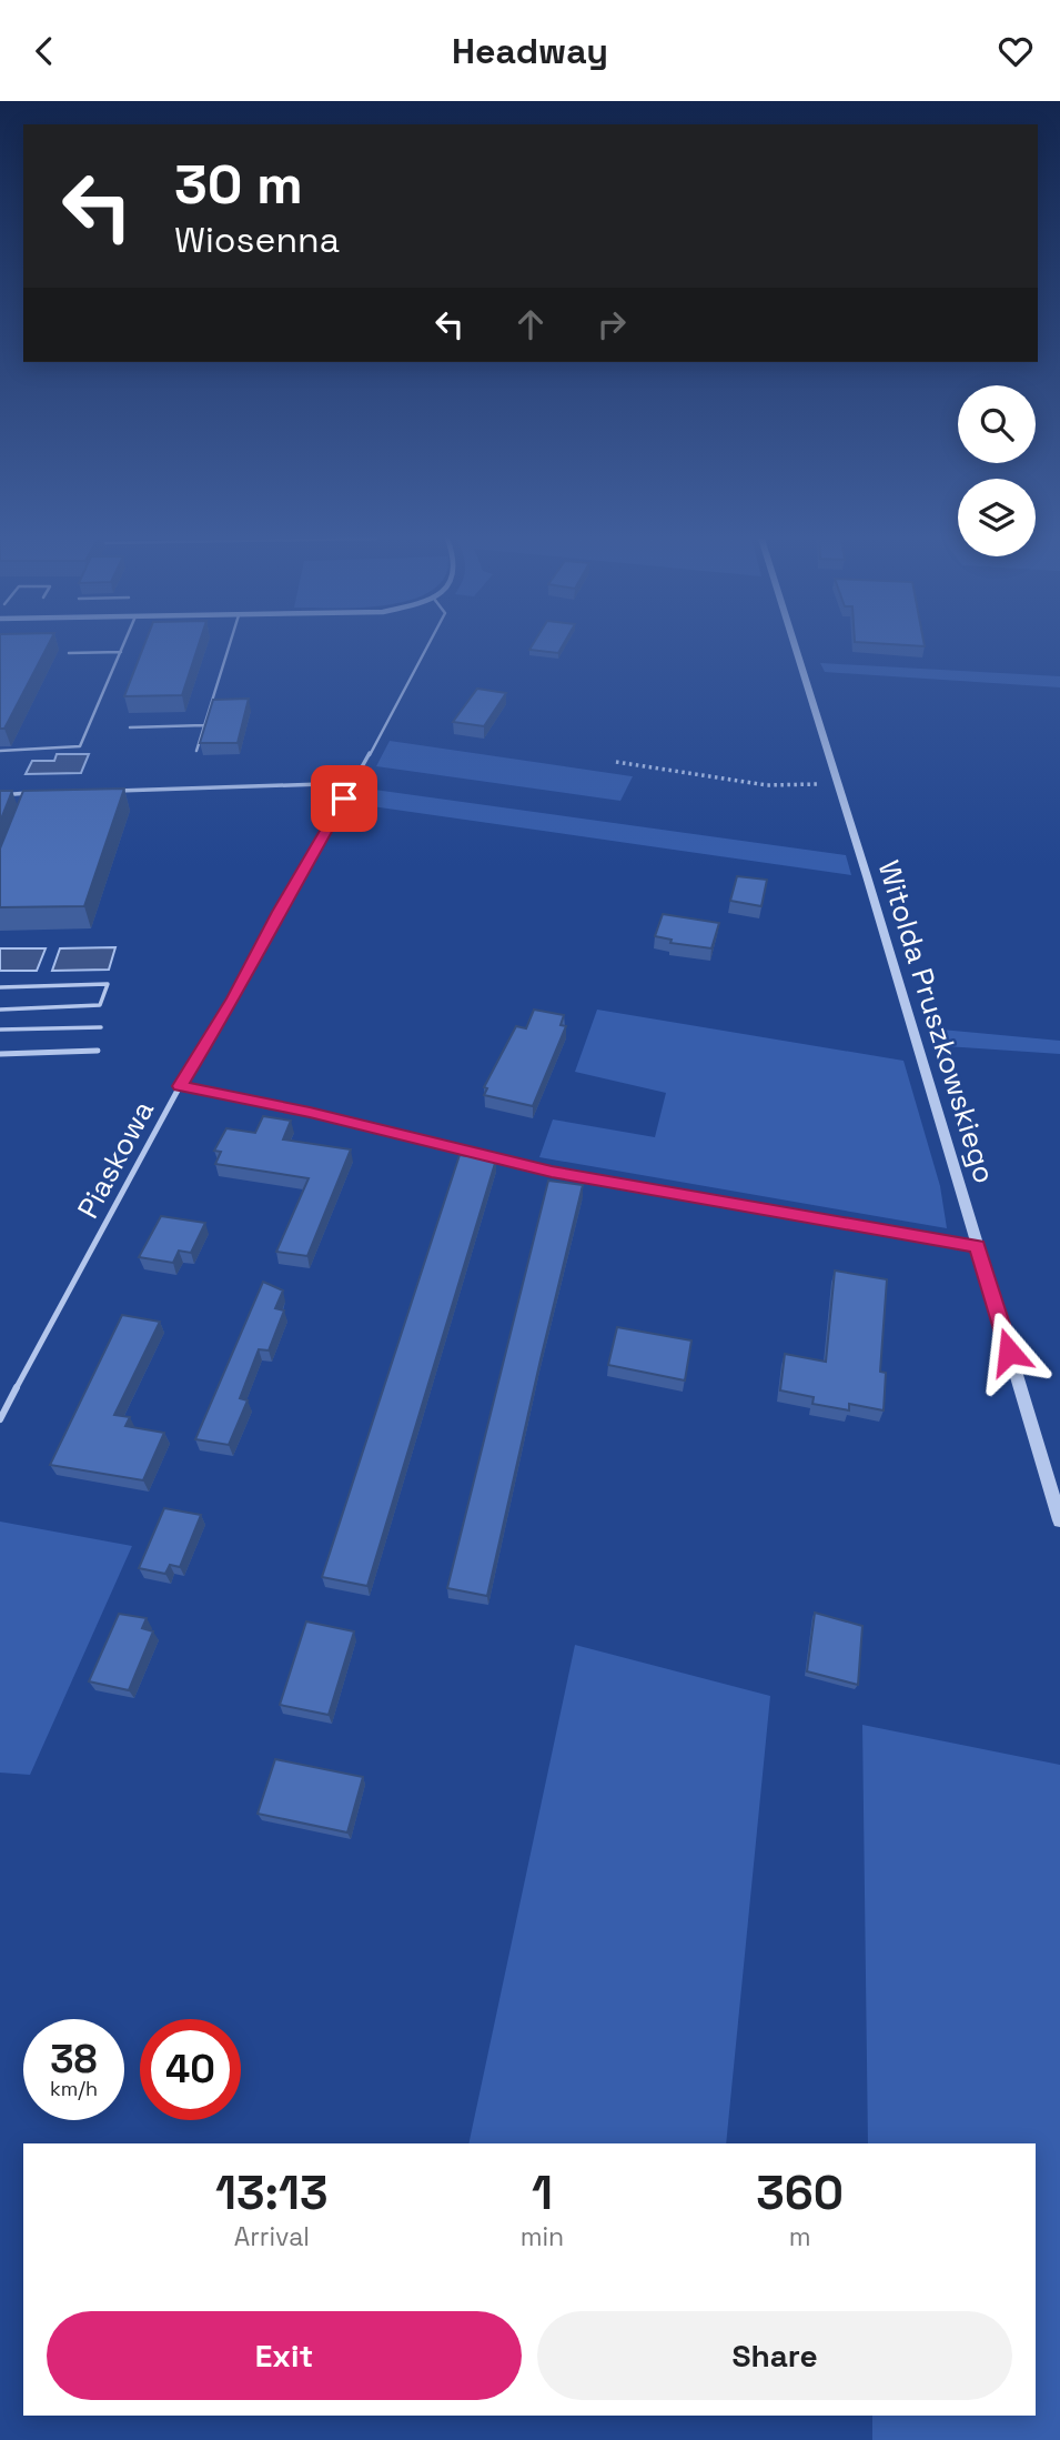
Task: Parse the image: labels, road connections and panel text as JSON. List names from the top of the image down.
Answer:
{
  "streets": {
    "street": ["Witolda Pruszkowskiego"],
    "lane": ["Piaskowa"]
  },
  "page": {
    "header": "Headway",
    "turn": ["30 m", "Wiosenna"],
    "speed": "38 km/h",
    "limit": "40",
    "eta": [
      "13:13",
      "Arrival",
      "1",
      "min",
      "360",
      "m"
    ],
    "buttons": ["Exit", "Share"]
  }
}
